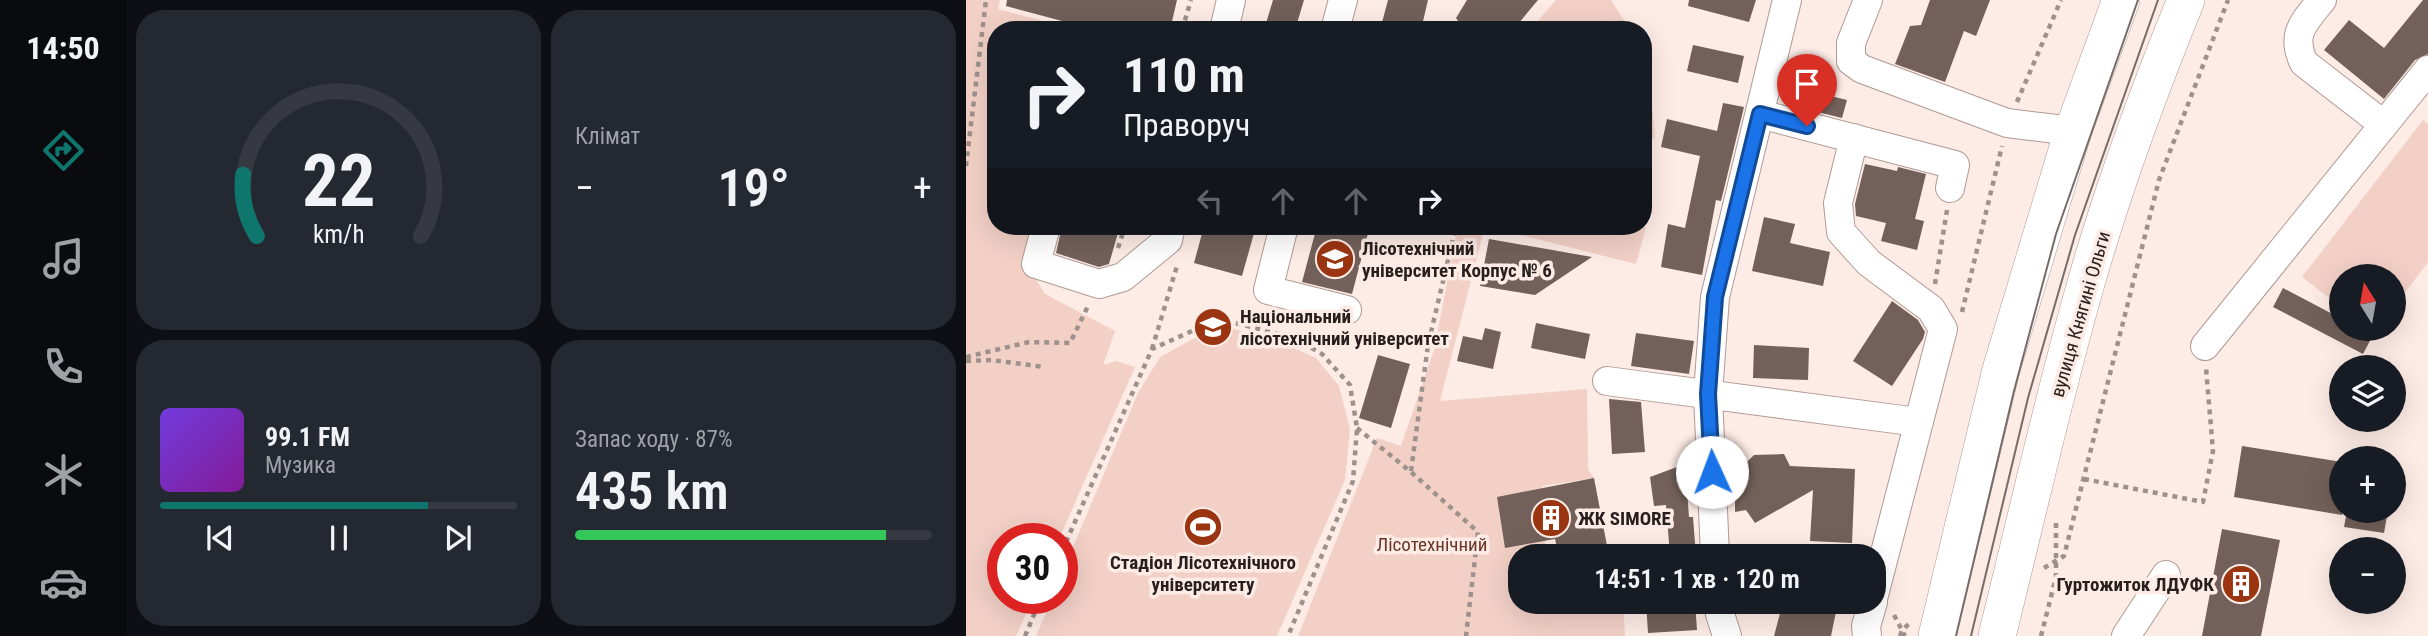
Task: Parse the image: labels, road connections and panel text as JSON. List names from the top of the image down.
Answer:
{
  "streets": {
    "main road": ["вулиця Княгині Ольги"]
  },
  "parks": ["Лісотехнічний"],
  "places": {
    "school or university": ["Лісотехнічний університет Корпус № 6", "Національний лісотехнічний університет"],
    "building": ["ЖК SIMORE", "Гуртожиток ЛДУФК"],
    "sports": ["Стадіон Лісотехнічного університету"]
  },
  "north": "top",
  "page": {
    "tabs": "14:50",
    "tile": [
      "Клімат",
      ["Запас ходу · 87%", "435 km"]
    ],
    "turn": ["110 m", "Праворуч"],
    "heat": ["−", "19°", "+"],
    "map_buttons": ["+", "−"],
    "song": ["99.1 FM", "Музика"],
    "limit": "30",
    "trip": "14:51 · 1 хв · 120 m",
    "gauge": ["22", "km/h"]
  }
}
